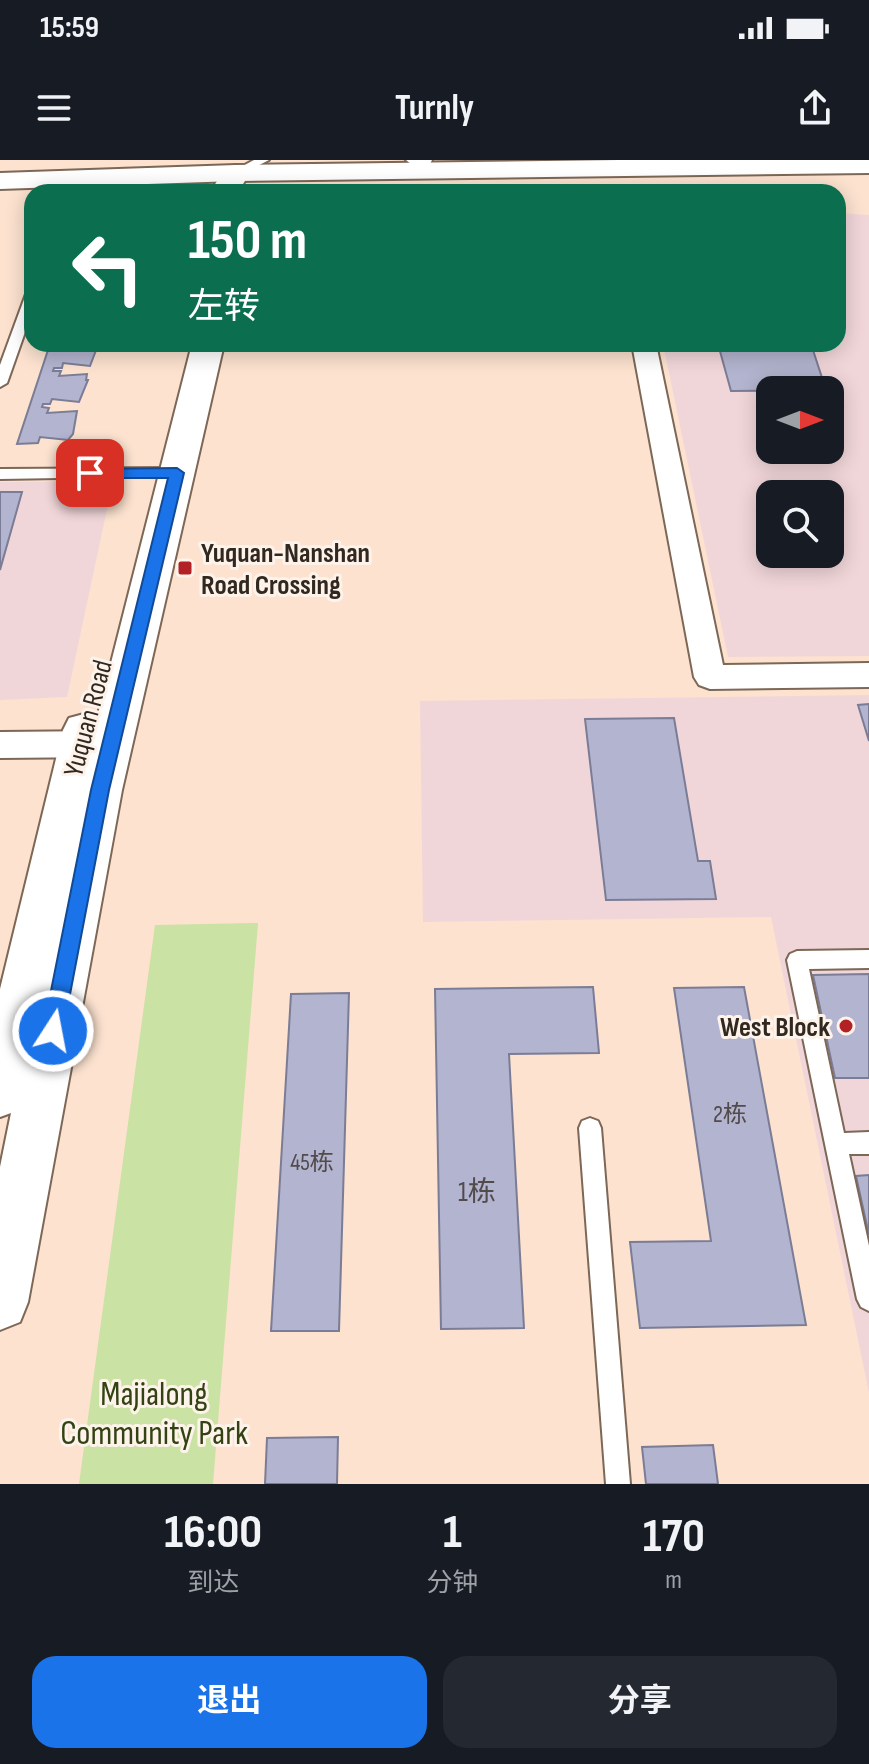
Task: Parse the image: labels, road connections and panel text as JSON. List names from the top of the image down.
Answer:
{
  "streets": {
    "street": ["Yuquan Road"]
  },
  "parks": ["Majialong Community Park"],
  "places": {
    "transit": ["Yuquan-Nanshan Road Crossing"],
    "other": ["West Block"]
  },
  "house_numbers": ["2栋", "45栋", "1栋"],
  "north": "right",
  "page": {
    "status": "15:59",
    "header": "Turnly",
    "turn": ["150 m", "左转"],
    "eta": [
      "16:00",
      "到达",
      "1",
      "分钟",
      "170",
      "m"
    ],
    "buttons": ["退出", "分享"]
  }
}
